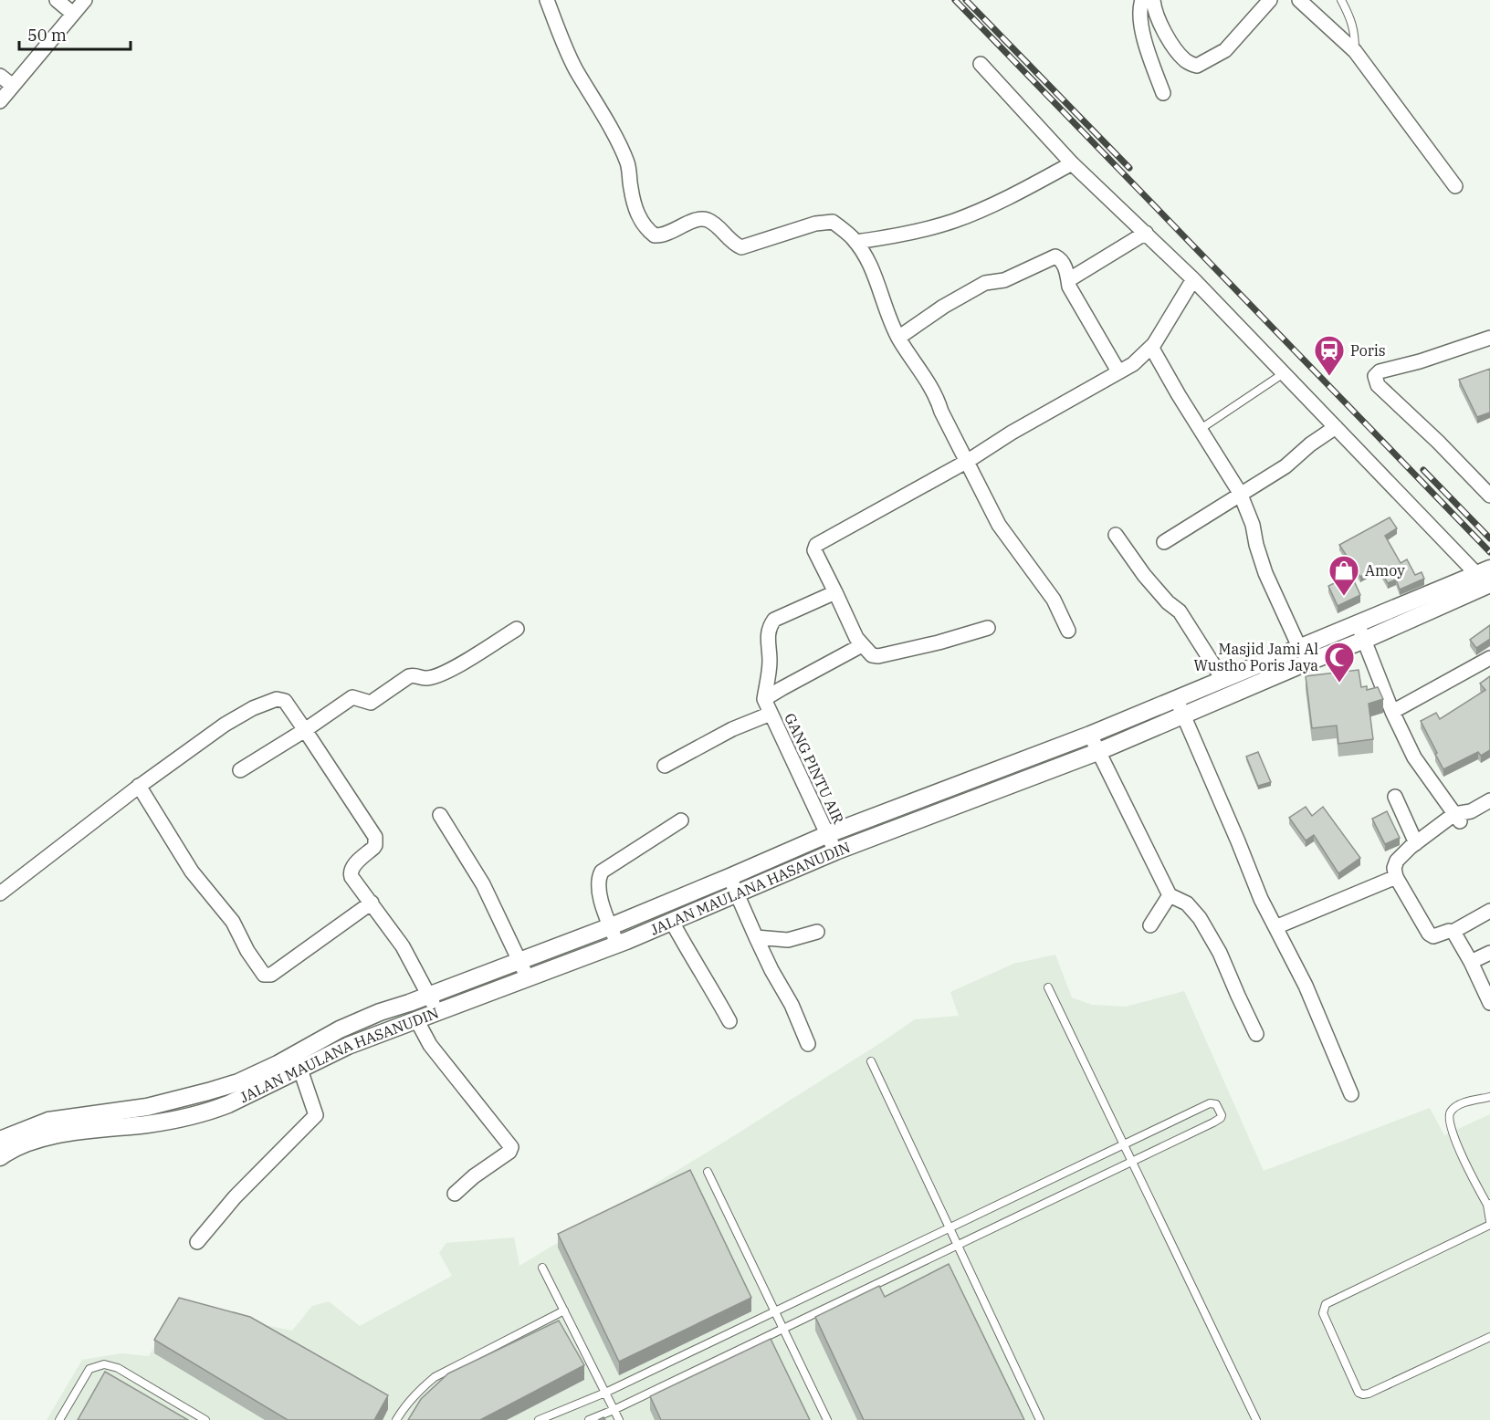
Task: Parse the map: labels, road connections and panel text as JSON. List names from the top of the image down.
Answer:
{
  "streets": {
    "street": ["GANG PINTU AIR", "JALAN MAULANA HASANUDIN"]
  },
  "crossings": [
    ["GANG PINTU AIR", "JALAN MAULANA HASANUDIN"]
  ],
  "places": {
    "station": ["Poris"],
    "shop": ["Amoy"],
    "mosque": ["Masjid Jami Al Wustho Poris Jaya"]
  },
  "scale_bar": "50 m"
}
